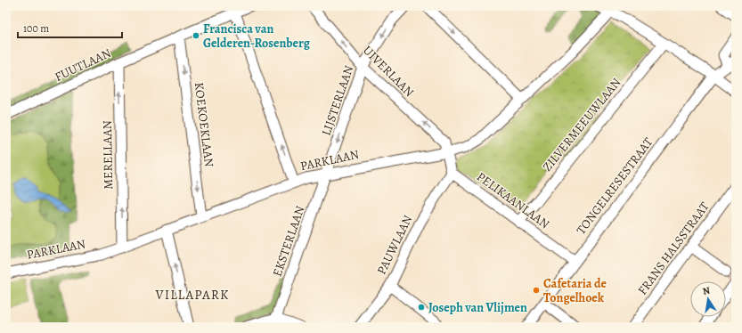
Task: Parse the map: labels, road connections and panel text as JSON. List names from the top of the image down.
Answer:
{
  "streets": {
    "street": [
      "FUUTLAAN",
      "UIVERLAAN",
      "LIJSTERLAAN",
      "KOEKOEKLAAN",
      "ZILVERMEEUWLAAN",
      "MERELLAAN",
      "PARKLAAN",
      "TONGELRESESTRAAT",
      "PELIKAANLAAN",
      "EKSTERLAAN",
      "PAUWLAAN",
      "FRANS HALSSTRAAT"
    ]
  },
  "crossings": [
    ["FUUTLAAN", "KOEKOEKLAAN"],
    ["FUUTLAAN", "MERELLAAN"],
    ["UIVERLAAN", "LIJSTERLAAN"],
    ["UIVERLAAN", "PARKLAAN"],
    ["LIJSTERLAAN", "PARKLAAN"],
    ["LIJSTERLAAN", "EKSTERLAAN"],
    ["KOEKOEKLAAN", "PARKLAAN"],
    ["ZILVERMEEUWLAAN", "PELIKAANLAAN"],
    ["MERELLAAN", "PARKLAAN"],
    ["PARKLAAN", "EKSTERLAAN"],
    ["TONGELRESESTRAAT", "PELIKAANLAAN"],
    ["PELIKAANLAAN", "PAUWLAAN"]
  ],
  "one_way": ["LIJSTERLAAN", "MERELLAAN"],
  "districts": ["VILLAPARK"],
  "places": ["Francisca van Gelderen-Rosenberg", "Cafetaria de Tongelhoek", "Joseph van Vlijmen"],
  "scale_bar": "100 m",
  "north": "top"
}
